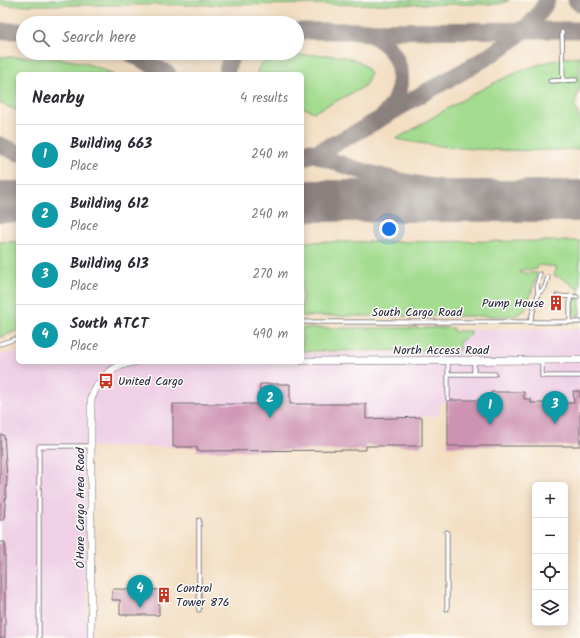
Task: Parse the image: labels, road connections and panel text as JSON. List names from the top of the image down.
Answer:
{
  "streets": {
    "street": ["North Access Road", "O'Hare Cargo Area Road"],
    "lane": ["South Cargo Road"]
  },
  "places": {
    "building": ["Pump House", "Control Tower 876"],
    "bus stop": ["United Cargo"]
  },
  "page": {
    "search": "Search here",
    "heading": ["Nearby", "4 results"],
    "list": [
      {
        "mark": "1",
        "name": "Building 663",
        "note": "Place",
        "value": "240 m"
      },
      {
        "mark": "2",
        "name": "Building 612",
        "note": "Place",
        "value": "240 m"
      },
      {
        "mark": "3",
        "name": "Building 613",
        "note": "Place",
        "value": "270 m"
      },
      {
        "mark": "4",
        "name": "South ATCT",
        "note": "Place",
        "value": "490 m"
      }
    ],
    "pins": [
      "2",
      "3",
      "1",
      "4"
    ],
    "map_buttons": ["+", "−"]
  }
}
